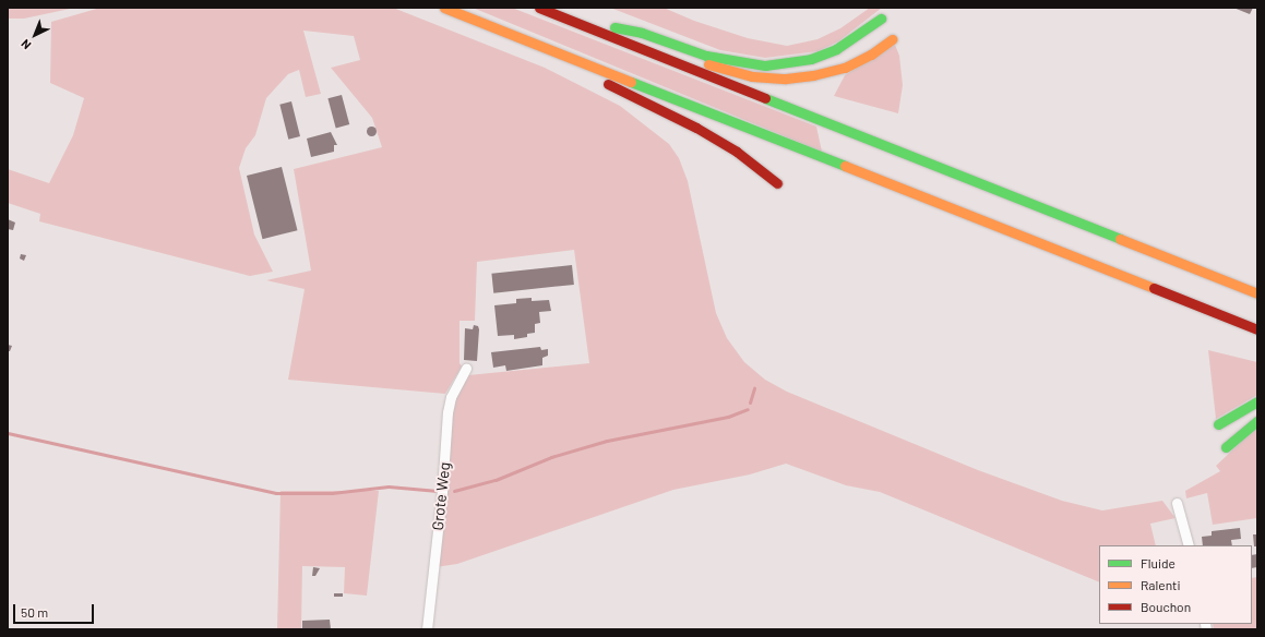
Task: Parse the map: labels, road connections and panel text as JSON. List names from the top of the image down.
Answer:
{
  "streets": {
    "street": ["Grote Weg"]
  },
  "legend": ["Fluide", "Ralenti", "Bouchon"],
  "scale_bar": "50 m",
  "north": "bottom left"
}
